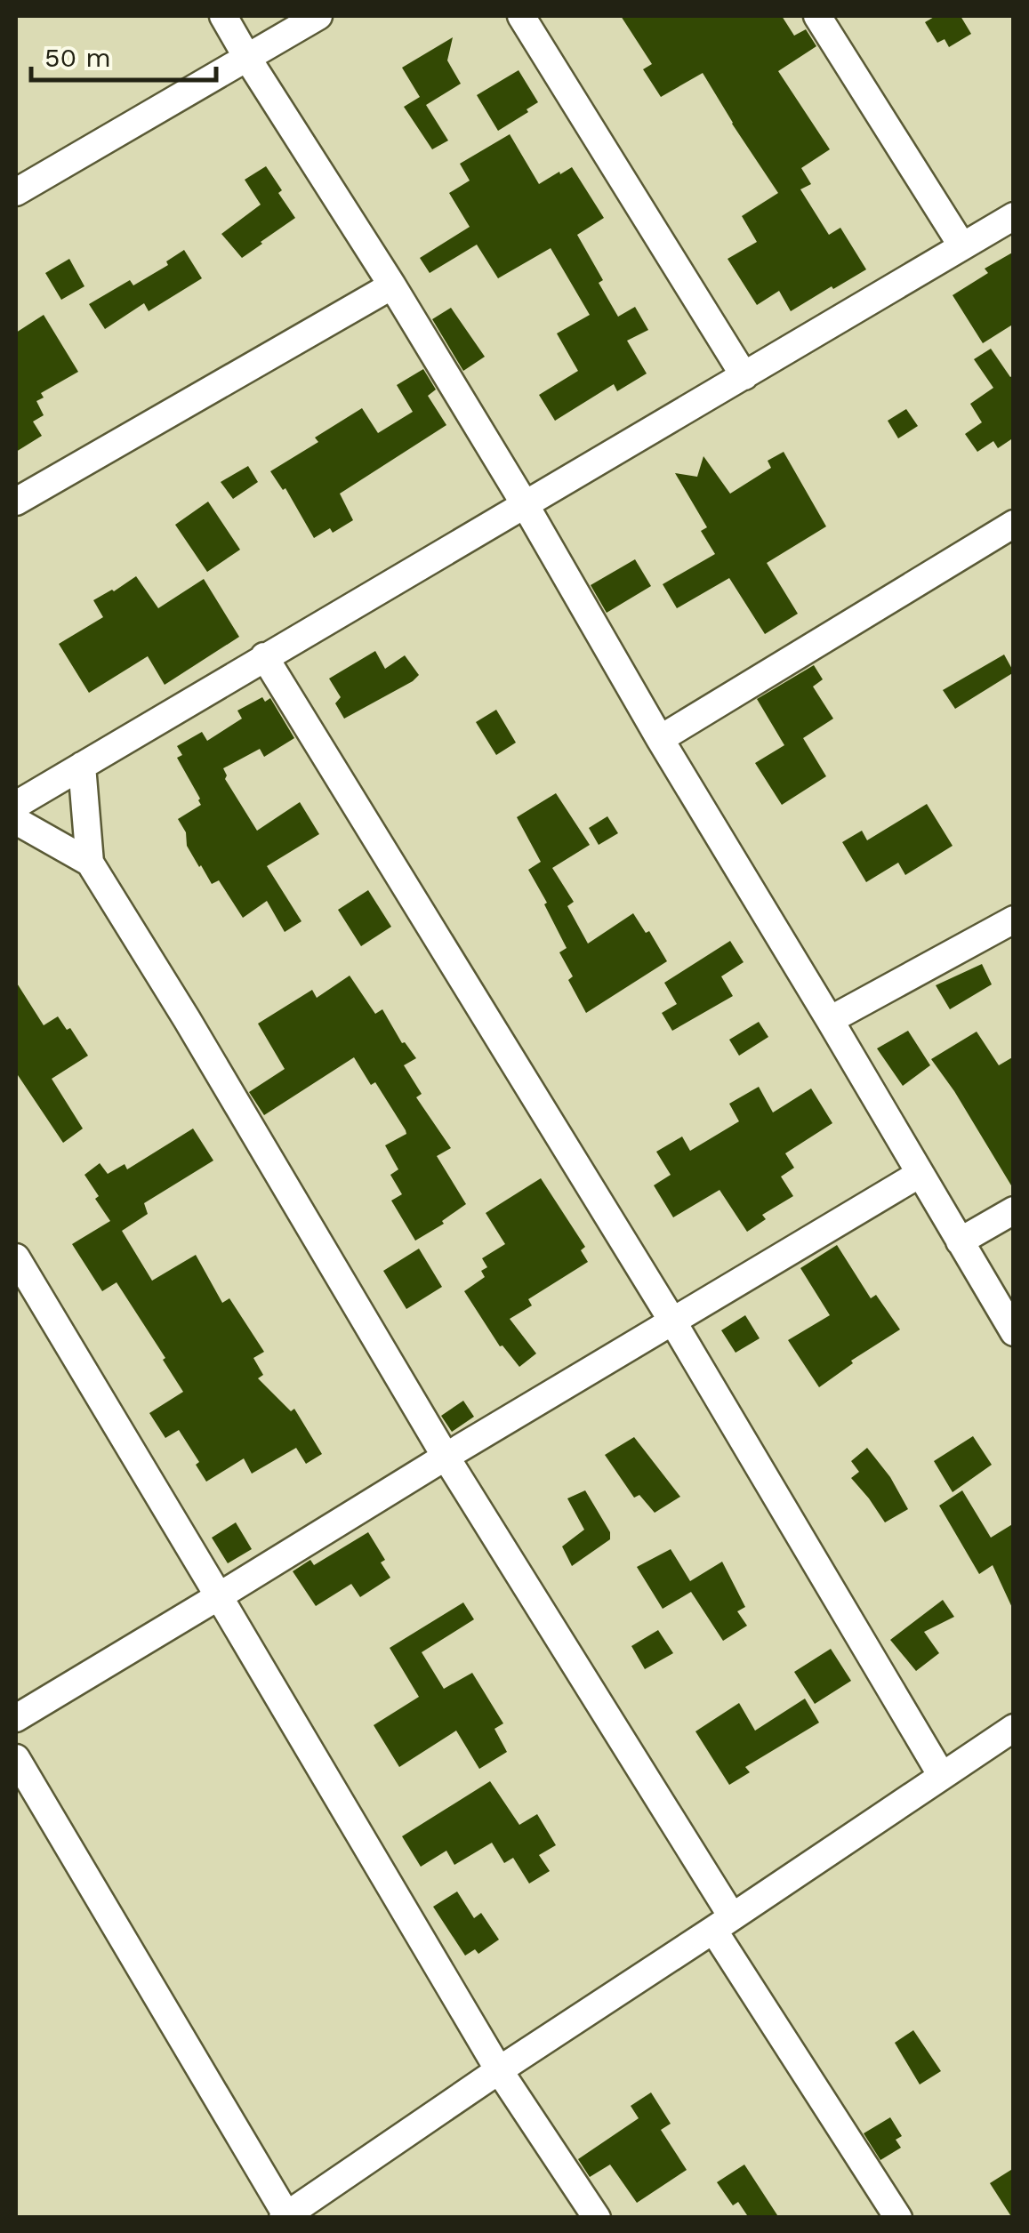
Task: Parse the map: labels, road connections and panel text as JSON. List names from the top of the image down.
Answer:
{
  "scale_bar": "50 m"
}
